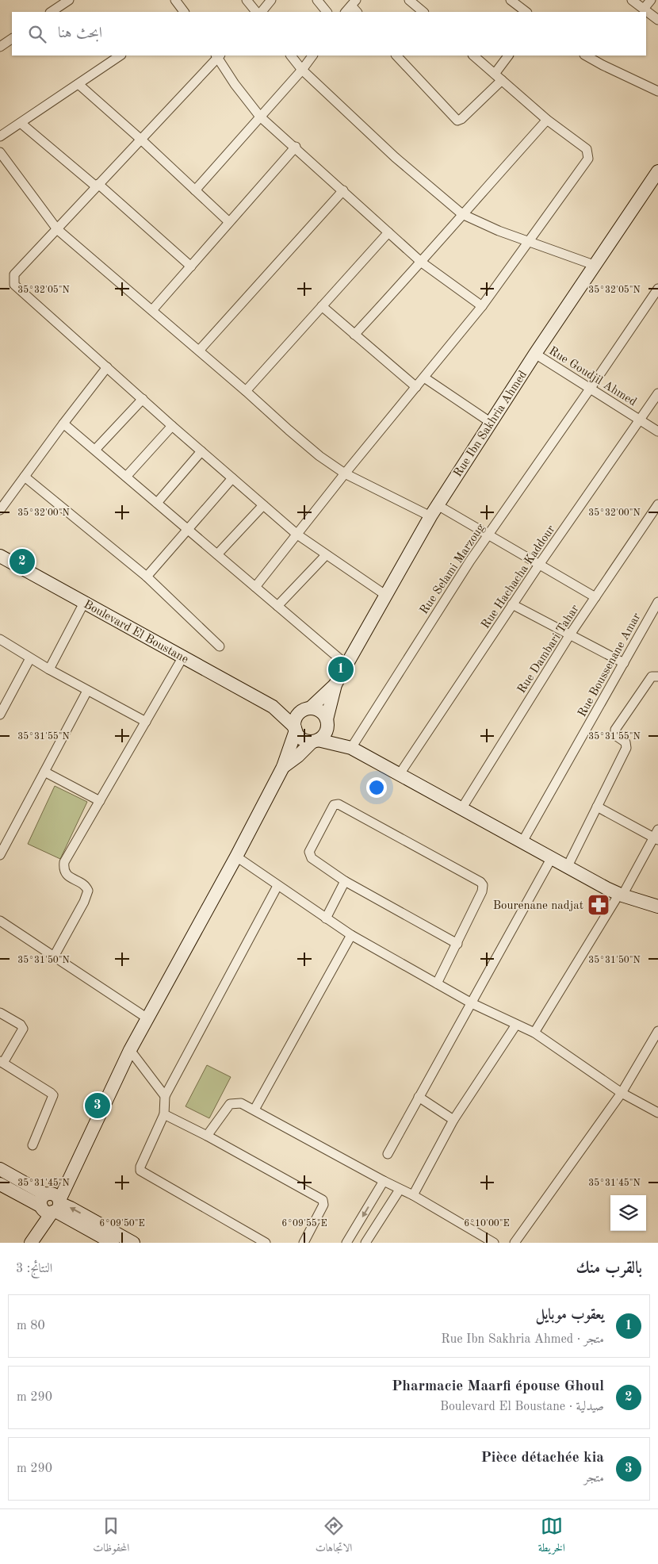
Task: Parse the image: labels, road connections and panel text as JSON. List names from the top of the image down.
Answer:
{
  "streets": {
    "main road": ["Rue Ibn Sakhria Ahmed", "Boulevard El Boustane"],
    "street": [
      "Rue Goudjil Ahmed",
      "Rue Selami Marzoug",
      "Rue Hachacha Kaddour",
      "Rue Dambari Tahar",
      "Rue Boussenane Amar"
    ]
  },
  "crossings": [
    ["Rue Goudjil Ahmed", "Rue Ibn Sakhria Ahmed"],
    ["Rue Goudjil Ahmed", "Rue Selami Marzoug"],
    ["Rue Goudjil Ahmed", "Rue Hachacha Kaddour"]
  ],
  "places": {
    "pharmacy": ["Bourenane nadjat"]
  },
  "page": {
    "search": "ابحث هنا",
    "pins": ["2", "1", "3"],
    "heading": ["بالقرب منك", "النتائج: 3"],
    "list": [
      {
        "mark": "1",
        "name": "يعقوب موبايل",
        "note": "متجر · Rue Ibn Sakhria Ahmed",
        "value": "80 m"
      },
      {
        "mark": "2",
        "name": "Pharmacie Maarfi épouse Ghoul",
        "note": "صيدلية · Boulevard El Boustane",
        "value": "290 m"
      },
      {
        "mark": "3",
        "name": "Pièce détachée kia",
        "note": "متجر",
        "value": "290 m"
      }
    ],
    "nav": ["الخريطة", "الاتجاهات", "المحفوظات"]
  },
  "coordinates": [
    "35°32'05\"N",
    "35°32'00\"N",
    "35°31'55\"N",
    "35°31'50\"N",
    "35°31'45\"N",
    "6°09'50\"E",
    "6°09'55\"E",
    "6°10'00\"E"
  ]
}
